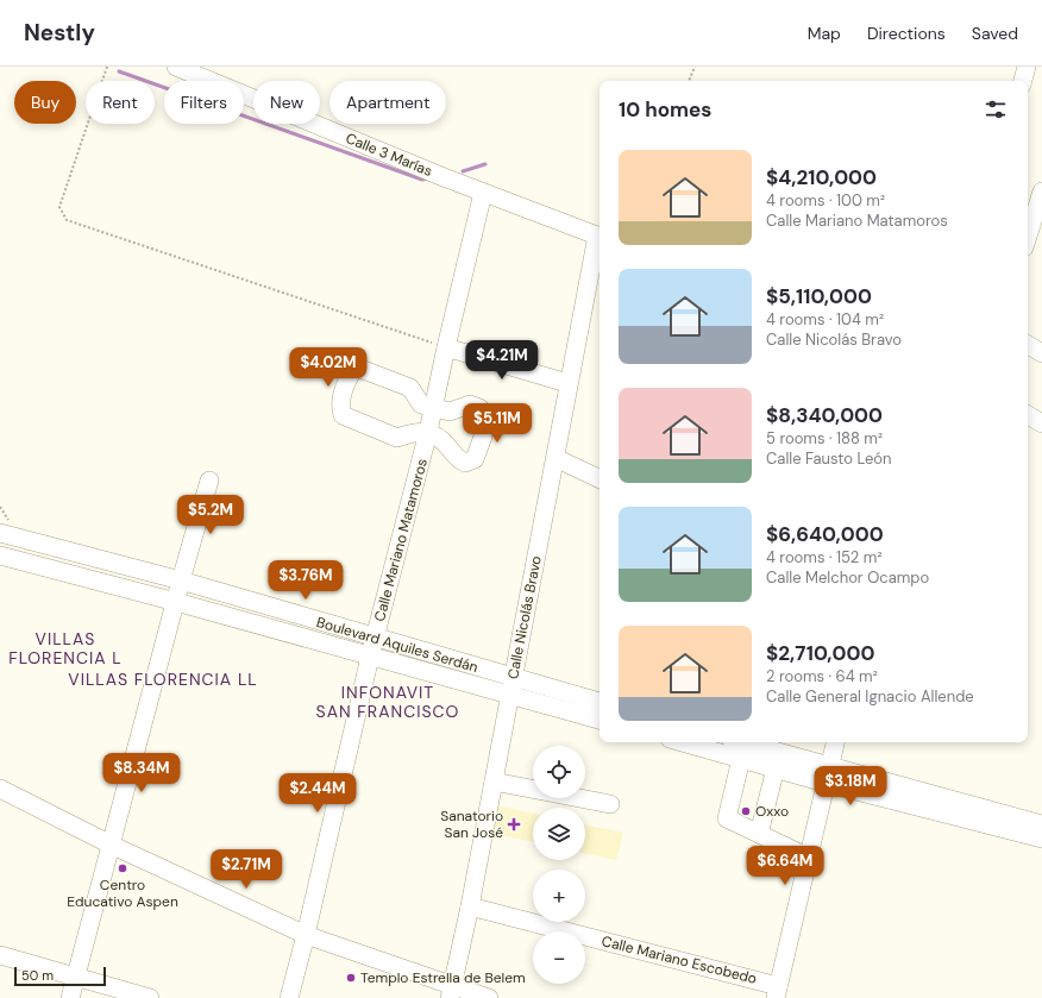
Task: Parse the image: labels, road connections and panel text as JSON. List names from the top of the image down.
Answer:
{
  "streets": {
    "street": [
      "Calle 3 Marías",
      "Calle Mariano Matamoros",
      "Calle Nicolás Bravo",
      "Boulevard Aquiles Serdán",
      "Calle Mariano Escobedo"
    ]
  },
  "crossings": [
    ["Calle 3 Marías", "Calle Mariano Matamoros"],
    ["Calle 3 Marías", "Calle Nicolás Bravo"],
    ["Calle Mariano Matamoros", "Boulevard Aquiles Serdán"],
    ["Calle Nicolás Bravo", "Boulevard Aquiles Serdán"],
    ["Calle Nicolás Bravo", "Calle Mariano Escobedo"]
  ],
  "districts": ["VILLAS FLORENCIA L", "VILLAS FLORENCIA LL", "INFONAVIT SAN FRANCISCO"],
  "places": {
    "other": ["Oxxo", "Centro Educativo Aspen", "Templo Estrella de Belem"],
    "health": ["Sanatorio San José"]
  },
  "scale_bar": "50 m",
  "page": {
    "header": "Nestly",
    "nav": ["Map", "Directions", "Saved"],
    "chip": [
      "Buy",
      "Rent",
      "Filters",
      "New",
      "Apartment"
    ],
    "heading": "10 homes",
    "list": [
      {
        "name": "$4,210,000",
        "note": "4 rooms · 100 m² · Calle Mariano Matamoros"
      },
      {
        "name": "$5,110,000",
        "note": "4 rooms · 104 m² · Calle Nicolás Bravo"
      },
      {
        "name": "$8,340,000",
        "note": "5 rooms · 188 m² · Calle Fausto León"
      },
      {
        "name": "$6,640,000",
        "note": "4 rooms · 152 m² · Calle Melchor Ocampo"
      },
      {
        "name": "$2,710,000",
        "note": "2 rooms · 64 m² · Calle General Ignacio Allende"
      }
    ],
    "price": [
      "$4.21M",
      "$4.02M",
      "$5.11M",
      "$5.2M",
      "$3.76M",
      "$8.34M",
      "$3.18M",
      "$2.44M",
      "$6.64M",
      "$2.71M"
    ],
    "map_buttons": ["+", "−"],
    "scale": "50 m"
  }
}
